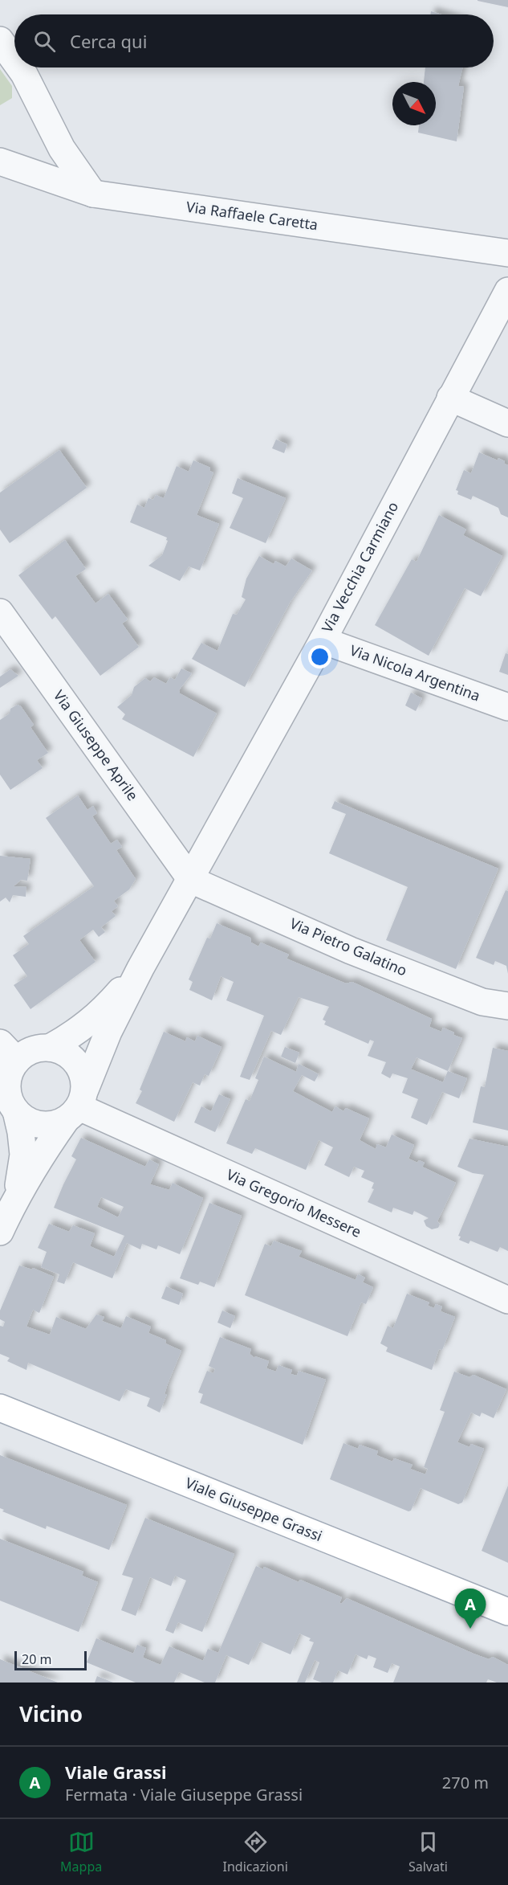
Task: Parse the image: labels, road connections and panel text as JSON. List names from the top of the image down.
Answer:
{
  "streets": {
    "main road": ["Viale Giuseppe Grassi"],
    "street": [
      "Via Raffaele Caretta",
      "Via Vecchia Carmiano",
      "Via Nicola Argentina",
      "Via Giuseppe Aprile",
      "Via Pietro Galatino",
      "Via Gregorio Messere"
    ]
  },
  "crossings": [
    ["Via Vecchia Carmiano", "Via Nicola Argentina"],
    ["Via Vecchia Carmiano", "Via Giuseppe Aprile"],
    ["Via Vecchia Carmiano", "Via Pietro Galatino"],
    ["Via Vecchia Carmiano", "Via Gregorio Messere"],
    ["Via Giuseppe Aprile", "Via Pietro Galatino"]
  ],
  "scale_bar": "20 m",
  "north": "bottom right",
  "page": {
    "search": "Cerca qui",
    "pins": "A",
    "scale": "20 m",
    "heading": "Vicino",
    "list": [
      {
        "mark": "A",
        "name": "Viale Grassi",
        "note": "Fermata · Viale Giuseppe Grassi",
        "value": "270 m"
      }
    ],
    "nav": ["Mappa", "Indicazioni", "Salvati"]
  }
}
